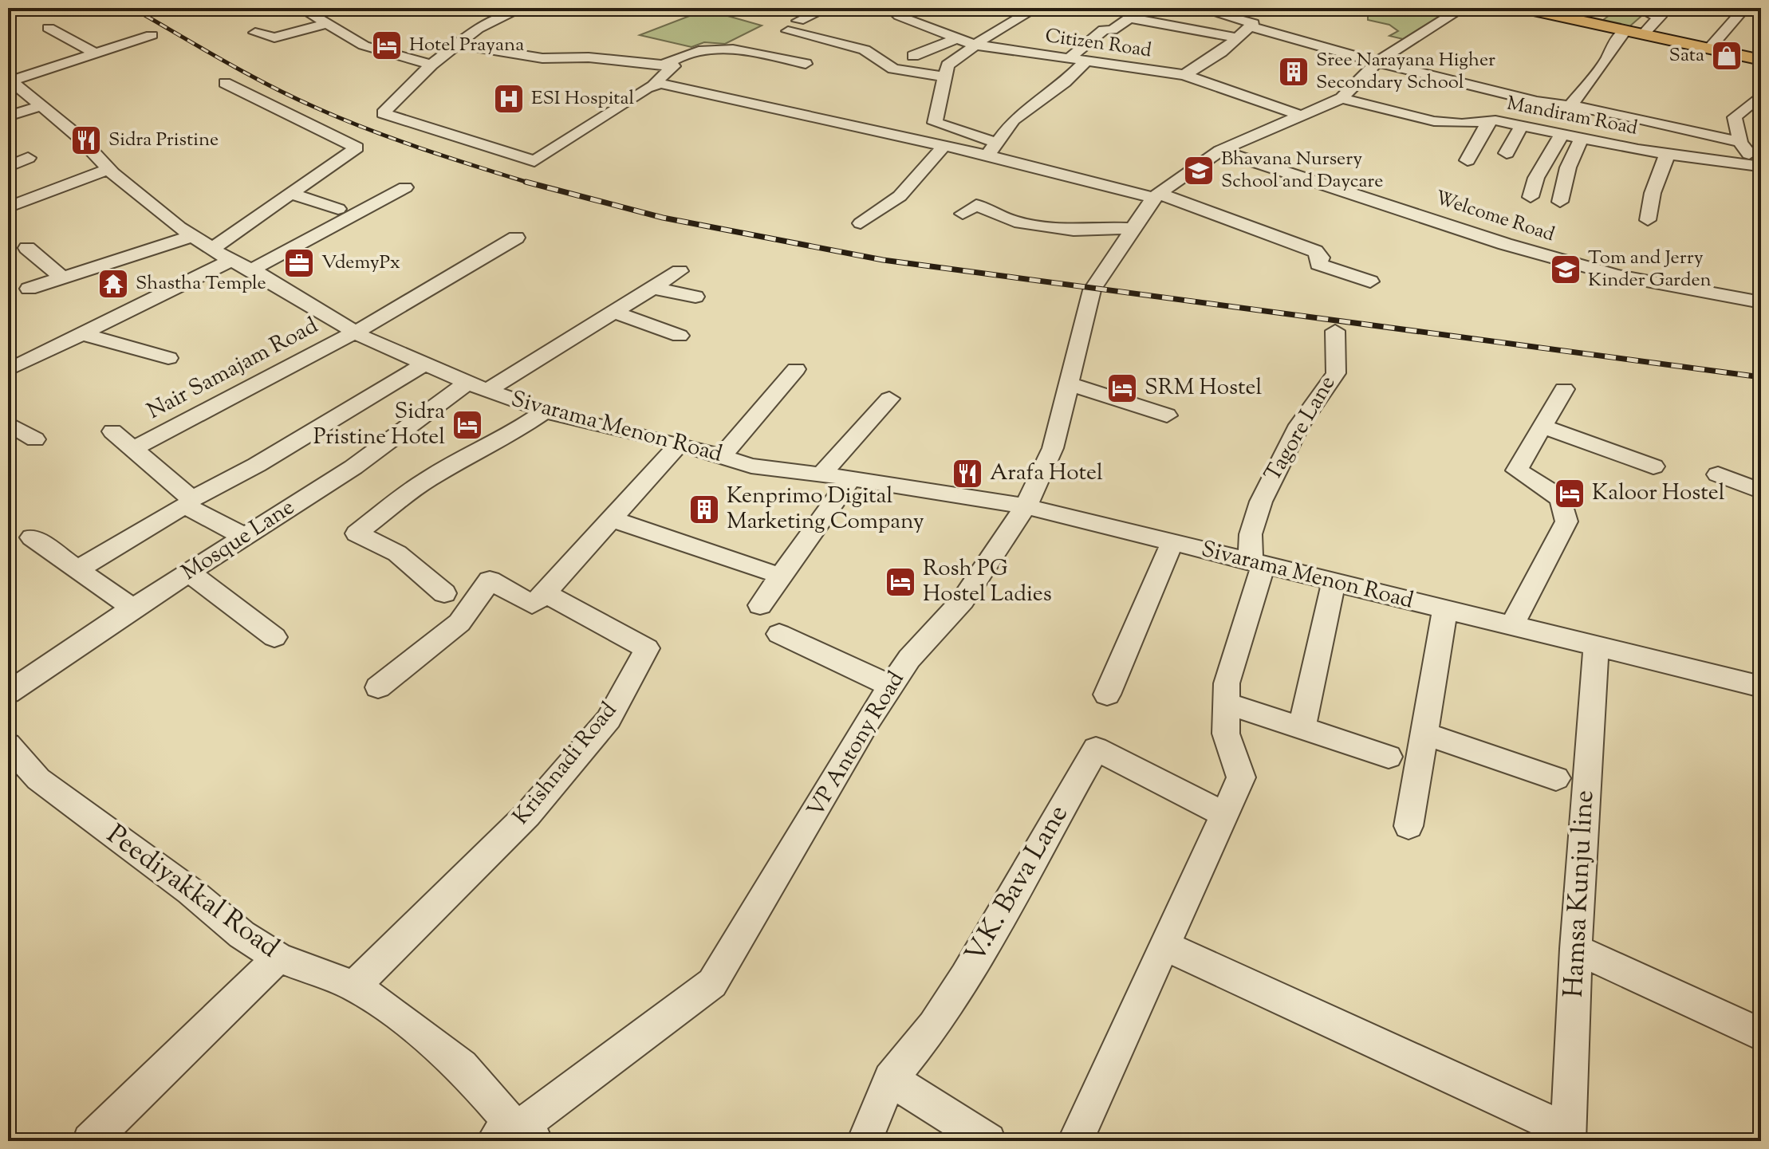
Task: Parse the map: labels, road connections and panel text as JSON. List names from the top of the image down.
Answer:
{
  "streets": {
    "street": [
      "Citizen Road",
      "Mandiram Road",
      "Welcome Road",
      "Nair Samajam Road",
      "Sivarama Menon Road",
      "Tagore Lane",
      "Mosque Lane",
      "VP Antony Road",
      "Krishnadi Road",
      "V.K. Bava Lane",
      "Peediyakkal Road",
      "Hamsa Kunju line"
    ]
  },
  "crossings": [
    ["Nair Samajam Road", "Sivarama Menon Road"],
    ["Sivarama Menon Road", "Tagore Lane"],
    ["Sivarama Menon Road", "Mosque Lane"],
    ["Sivarama Menon Road", "VP Antony Road"],
    ["Sivarama Menon Road", "Hamsa Kunju line"],
    ["VP Antony Road", "Peediyakkal Road"],
    ["Krishnadi Road", "Peediyakkal Road"]
  ],
  "places": {
    "hotel": [
      "Hotel Prayana",
      "SRM Hostel",
      "Sidra Pristine Hotel",
      "Kaloor Hostel",
      "Rosh PG Hostel Ladies"
    ],
    "shop": ["Sata"],
    "building": ["Sree Narayana Higher Secondary School", "Kenprimo Digital Marketing Company"],
    "hospital": ["ESI Hospital"],
    "restaurant": ["Sidra Pristine", "Arafa Hotel"],
    "school or university": ["Bhavana Nursery School and Daycare", "Tom and Jerry Kinder Garden"],
    "office": ["VdemyPx"],
    "temple": ["Shastha Temple"]
  }
}
